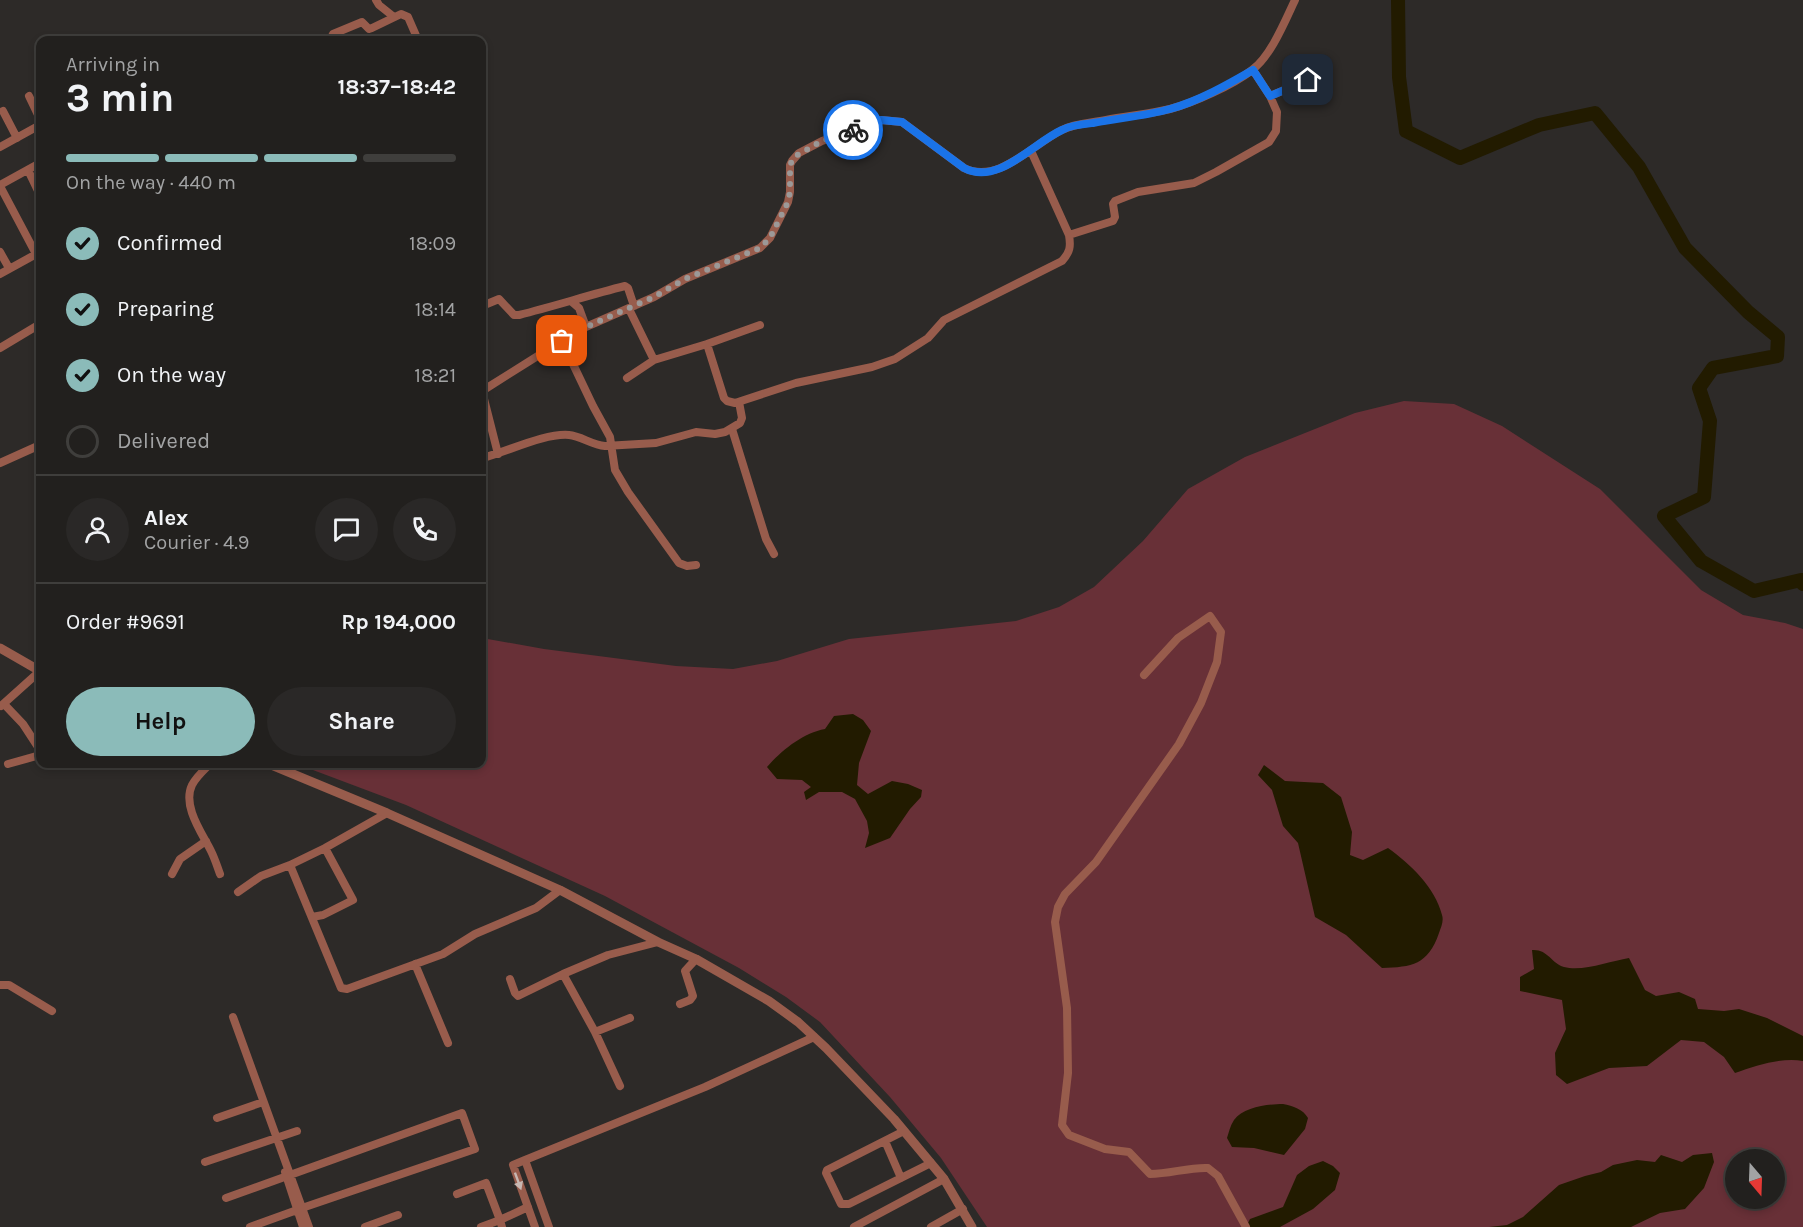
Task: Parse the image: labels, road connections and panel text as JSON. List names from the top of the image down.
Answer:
{
  "north": "bottom",
  "page": {
    "heading": ["3 min", "Arriving in", "18:37–18:42"],
    "panel": [
      "Alex",
      "Courier · 4.9",
      "Order #9691",
      "Rp 194,000"
    ],
    "bar": "On the way · 440 m",
    "list": [
      ["Confirmed", "18:09"],
      ["Preparing", "18:14"],
      ["On the way", "18:21"],
      "Delivered"
    ],
    "buttons": ["Help", "Share"]
  }
}
